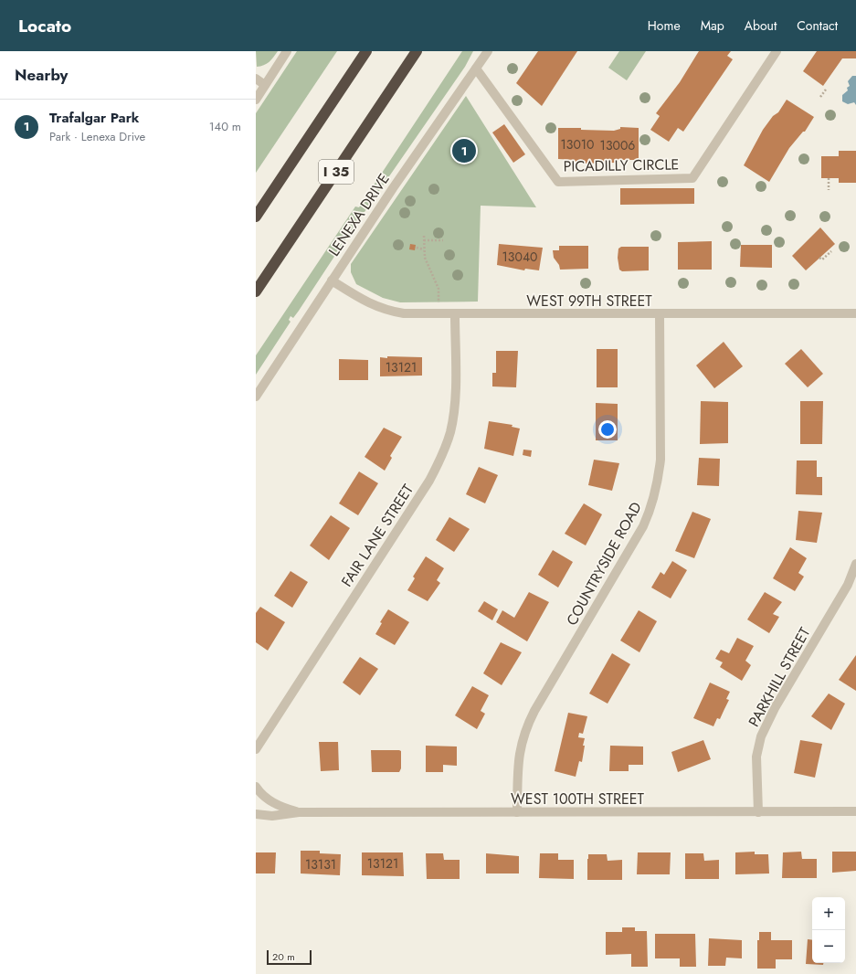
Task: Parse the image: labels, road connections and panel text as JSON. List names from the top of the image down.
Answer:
{
  "streets": {
    "highway": ["I 35"],
    "street": [
      "PICADILLY CIRCLE",
      "LENEXA DRIVE",
      "WEST 99TH STREET",
      "FAIR LANE STREET",
      "COUNTRYSIDE ROAD",
      "PARKHILL STREET",
      "WEST 100TH STREET"
    ]
  },
  "crossings": [
    ["PICADILLY CIRCLE", "LENEXA DRIVE"],
    ["LENEXA DRIVE", "WEST 99TH STREET"],
    ["WEST 99TH STREET", "FAIR LANE STREET"],
    ["WEST 99TH STREET", "COUNTRYSIDE ROAD"],
    ["COUNTRYSIDE ROAD", "WEST 100TH STREET"],
    ["PARKHILL STREET", "WEST 100TH STREET"]
  ],
  "house_numbers": [
    "13010",
    "13006",
    "13040",
    "13121",
    "13121",
    "13131"
  ],
  "scale_bar": "20 m",
  "page": {
    "header": "Locato",
    "nav": [
      "Home",
      "Map",
      "About",
      "Contact"
    ],
    "heading": "Nearby",
    "list": [
      {
        "mark": "1",
        "name": "Trafalgar Park",
        "note": "Park · Lenexa Drive",
        "value": "140 m"
      }
    ],
    "pins": "1",
    "map_buttons": ["+", "−"],
    "scale": "20 m"
  }
}
